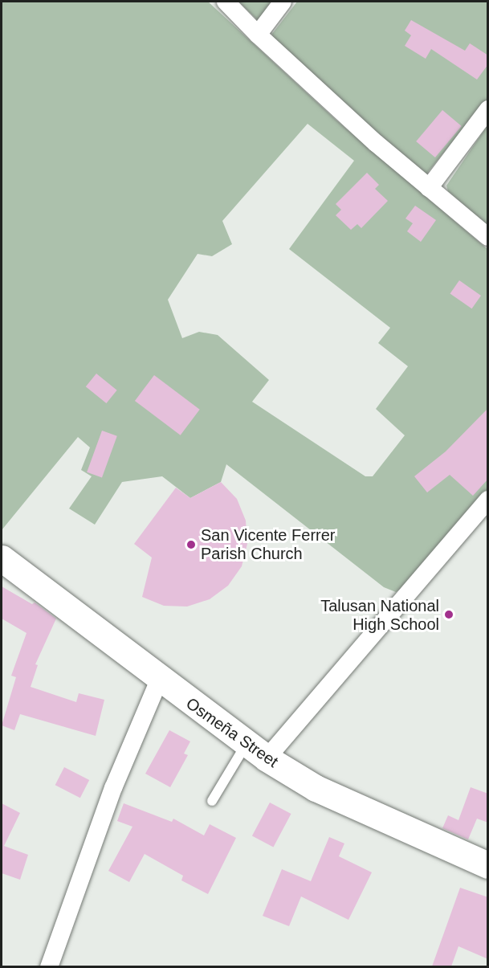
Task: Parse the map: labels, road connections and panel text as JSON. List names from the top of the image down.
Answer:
{
  "streets": {
    "main road": ["Osmeña Street"]
  },
  "places": ["San Vicente Ferrer Parish Church", "Talusan National High School"]
}
